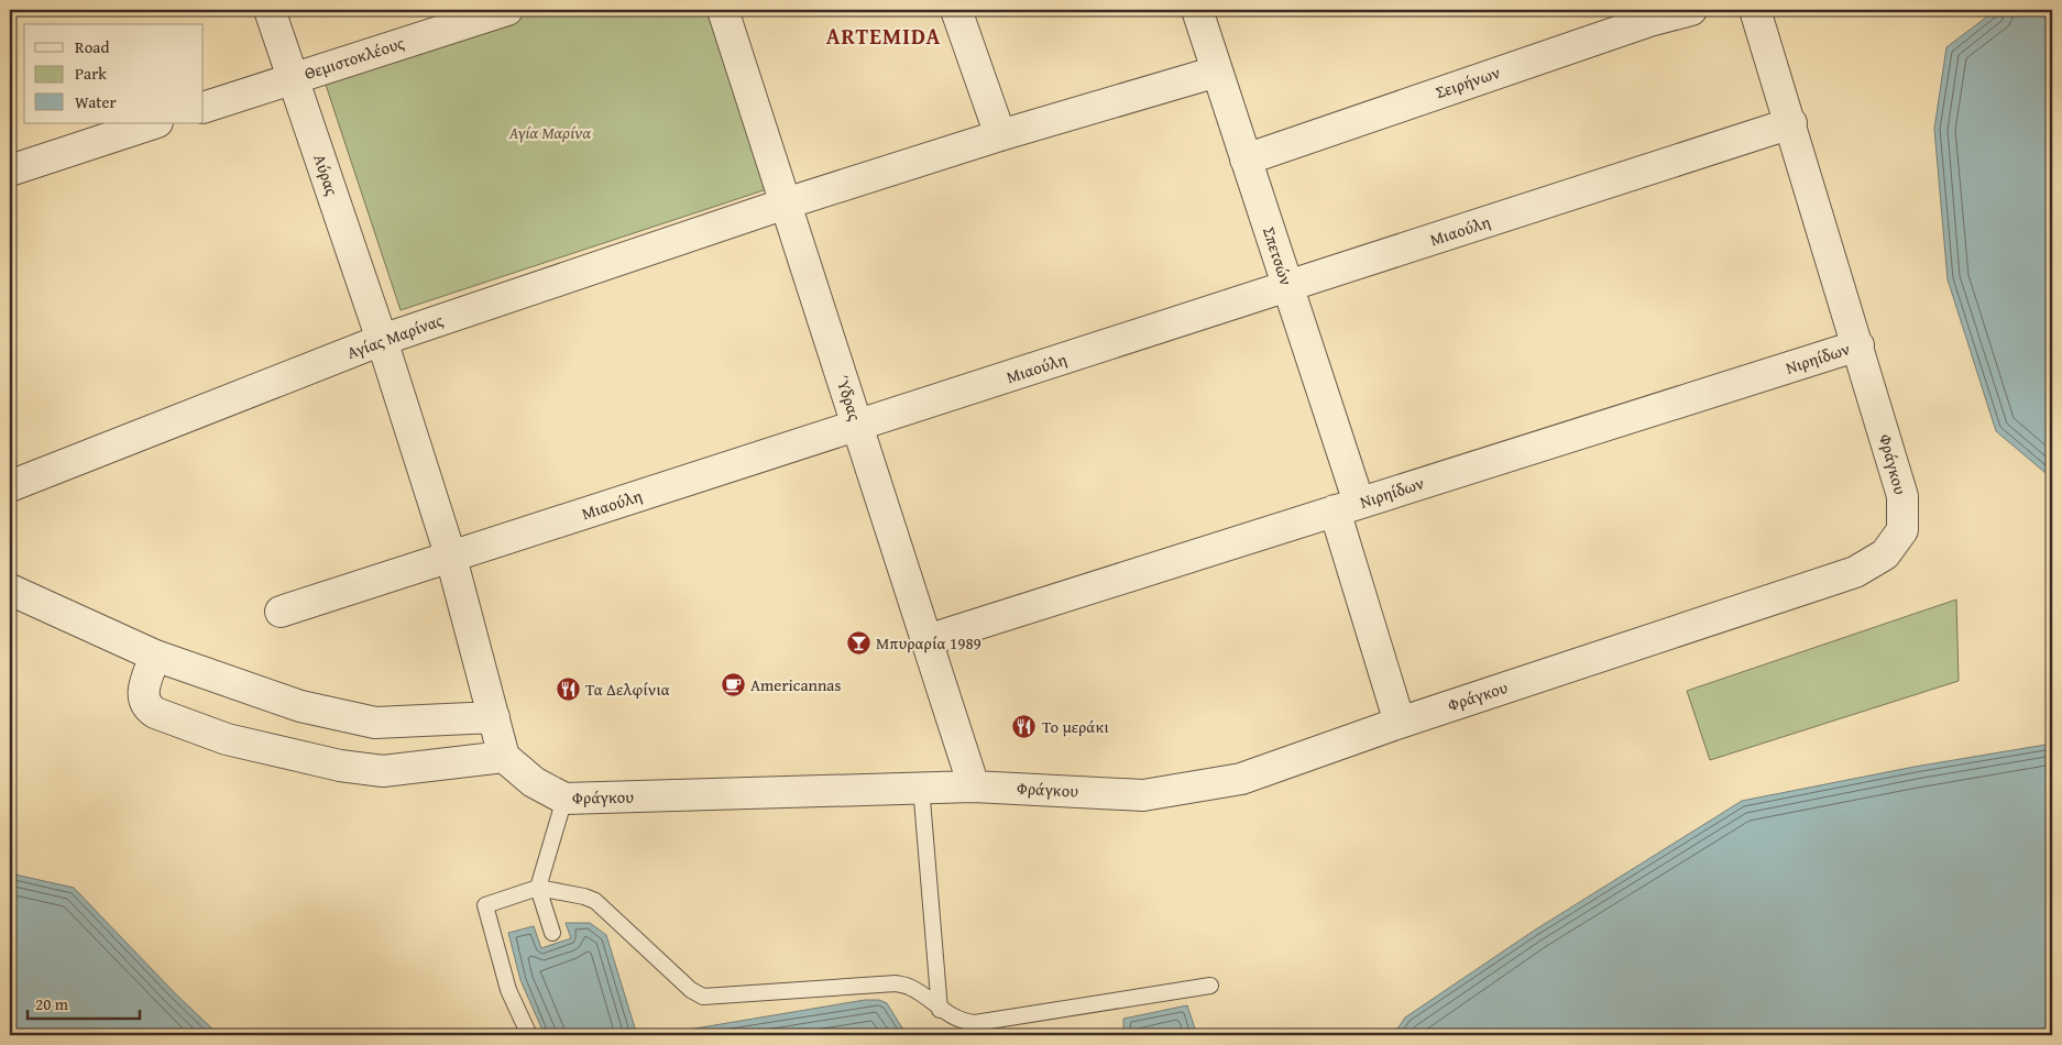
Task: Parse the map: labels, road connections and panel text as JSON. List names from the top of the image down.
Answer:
{
  "streets": {
    "street": [
      "Θεμιστοκλέους",
      "Σειρήνων",
      "Αύρας",
      "Μιαούλη",
      "Σπετσών",
      "Αγίας Μαρίνας",
      "Νιρηίδων",
      "Ύδρας",
      "Φράγκου"
    ]
  },
  "crossings": [
    ["Θεμιστοκλέους", "Αύρας"],
    ["Σειρήνων", "Σπετσών"],
    ["Αύρας", "Μιαούλη"],
    ["Αύρας", "Αγίας Μαρίνας"],
    ["Μιαούλη", "Σπετσών"],
    ["Μιαούλη", "Ύδρας"],
    ["Μιαούλη", "Φράγκου"],
    ["Σπετσών", "Αγίας Μαρίνας"],
    ["Σπετσών", "Νιρηίδων"],
    ["Σπετσών", "Φράγκου"],
    ["Αγίας Μαρίνας", "Ύδρας"],
    ["Νιρηίδων", "Ύδρας"],
    ["Νιρηίδων", "Φράγκου"],
    ["Ύδρας", "Φράγκου"]
  ],
  "districts": ["ARTEMIDA"],
  "parks": ["Αγία Μαρίνα"],
  "places": {
    "bar": ["Μπυραρία 1989"],
    "cafe": ["Americannas"],
    "restaurant": ["Τα Δελφίνια", "Το μεράκι"]
  },
  "legend": ["Road", "Park", "Water"],
  "scale_bar": "20 m"
}
